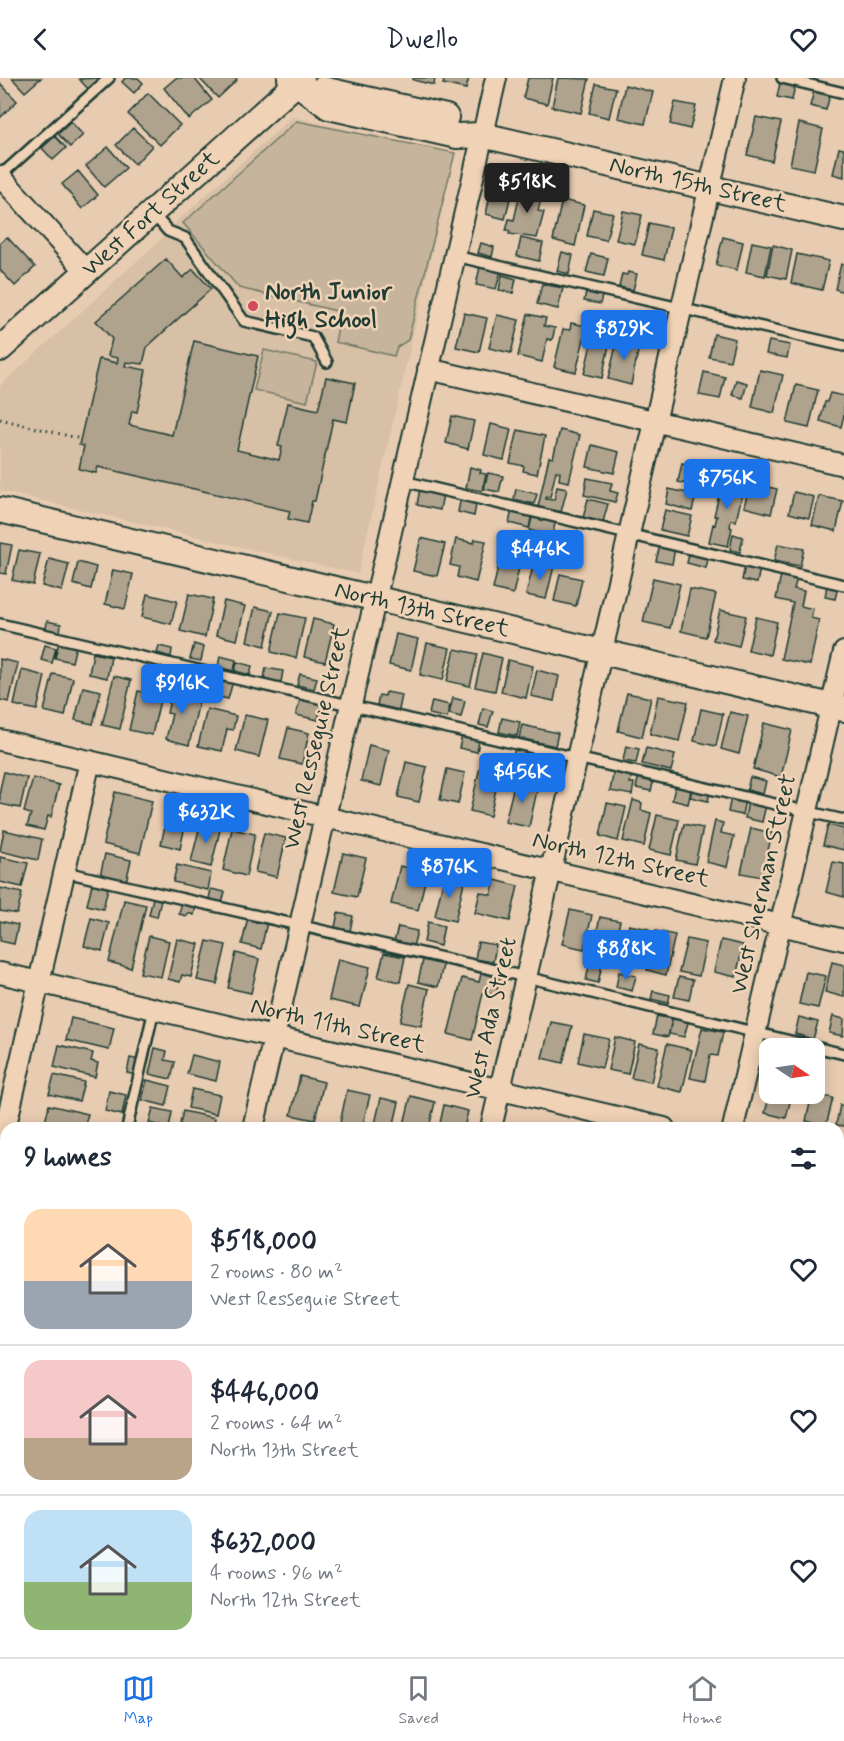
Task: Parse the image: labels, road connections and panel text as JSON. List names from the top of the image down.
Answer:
{
  "streets": {
    "street": [
      "North 15th Street",
      "West Fort Street",
      "North 13th Street",
      "West Resseguie Street",
      "North 12th Street",
      "West Sherman Street",
      "West Ada Street",
      "North 11th Street"
    ]
  },
  "crossings": [
    ["North 15th Street", "West Fort Street"],
    ["North 15th Street", "West Resseguie Street"],
    ["North 15th Street", "West Ada Street"],
    ["North 13th Street", "West Resseguie Street"],
    ["North 13th Street", "West Sherman Street"],
    ["North 13th Street", "West Ada Street"],
    ["West Resseguie Street", "North 12th Street"],
    ["West Resseguie Street", "North 11th Street"],
    ["North 12th Street", "West Sherman Street"],
    ["North 12th Street", "West Ada Street"],
    ["West Ada Street", "North 11th Street"]
  ],
  "places": ["North Junior High School"],
  "north": "right",
  "page": {
    "header": "Dwello",
    "price": [
      "$518K",
      "$829K",
      "$756K",
      "$446K",
      "$916K",
      "$456K",
      "$632K",
      "$876K",
      "$888K"
    ],
    "heading": "9 homes",
    "list": [
      {
        "name": "$518,000",
        "note": "2 rooms · 80 m² · West Resseguie Street"
      },
      {
        "name": "$446,000",
        "note": "2 rooms · 64 m² · North 13th Street"
      },
      {
        "name": "$632,000",
        "note": "4 rooms · 96 m² · North 12th Street"
      }
    ],
    "tabs": ["Map", "Saved", "Home"]
  }
}
